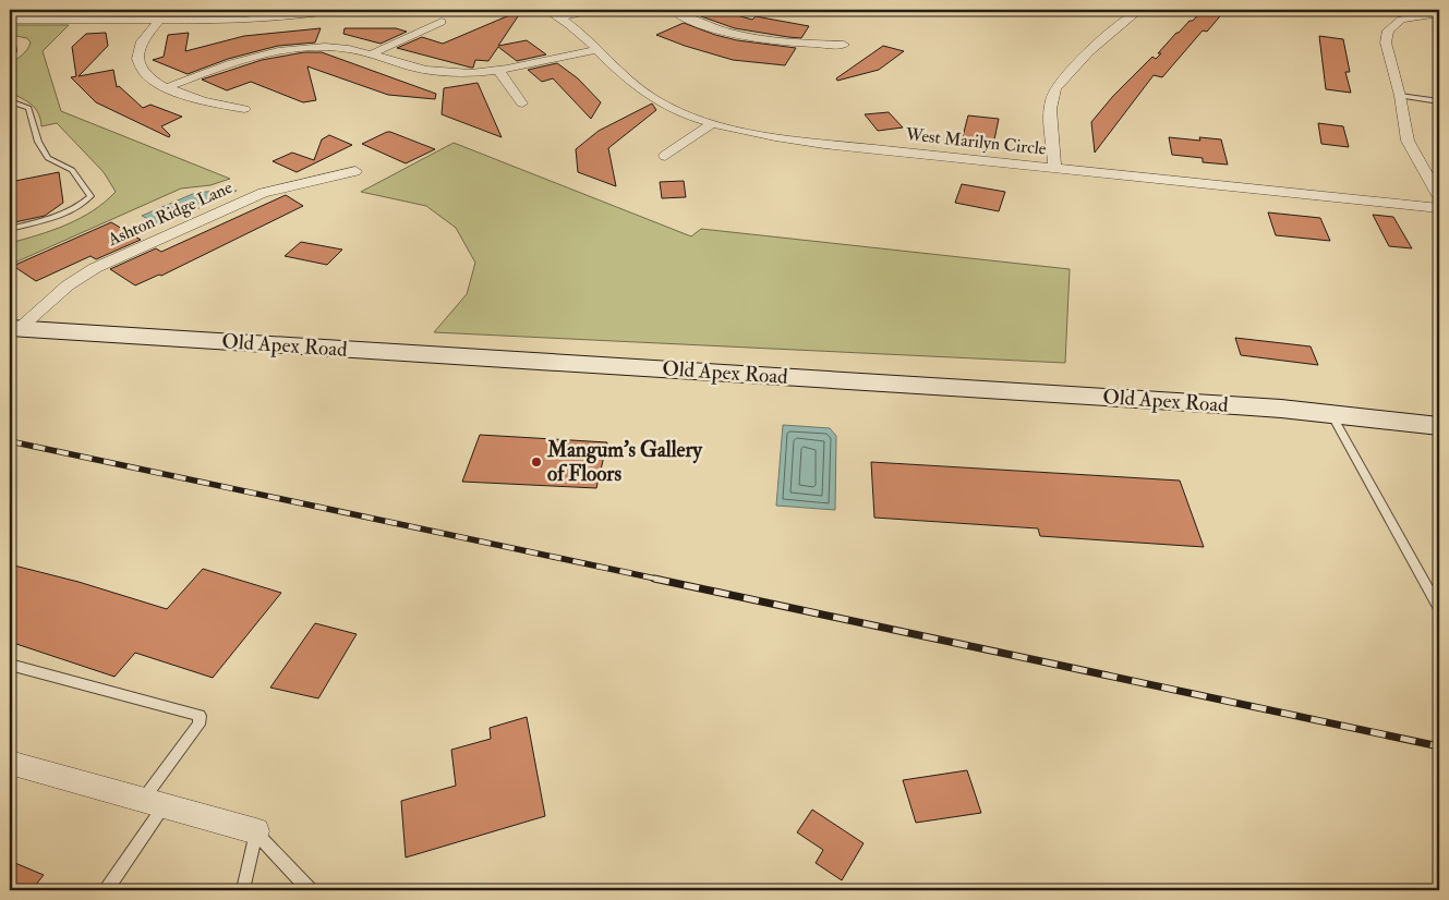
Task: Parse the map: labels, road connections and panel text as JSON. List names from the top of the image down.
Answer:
{
  "streets": {
    "main road": ["Old Apex Road"],
    "street": ["West Marilyn Circle", "Ashton Ridge Lane"]
  },
  "crossings": [
    ["Ashton Ridge Lane", "Old Apex Road"]
  ],
  "places": ["Mangum's Gallery of Floors"]
}
